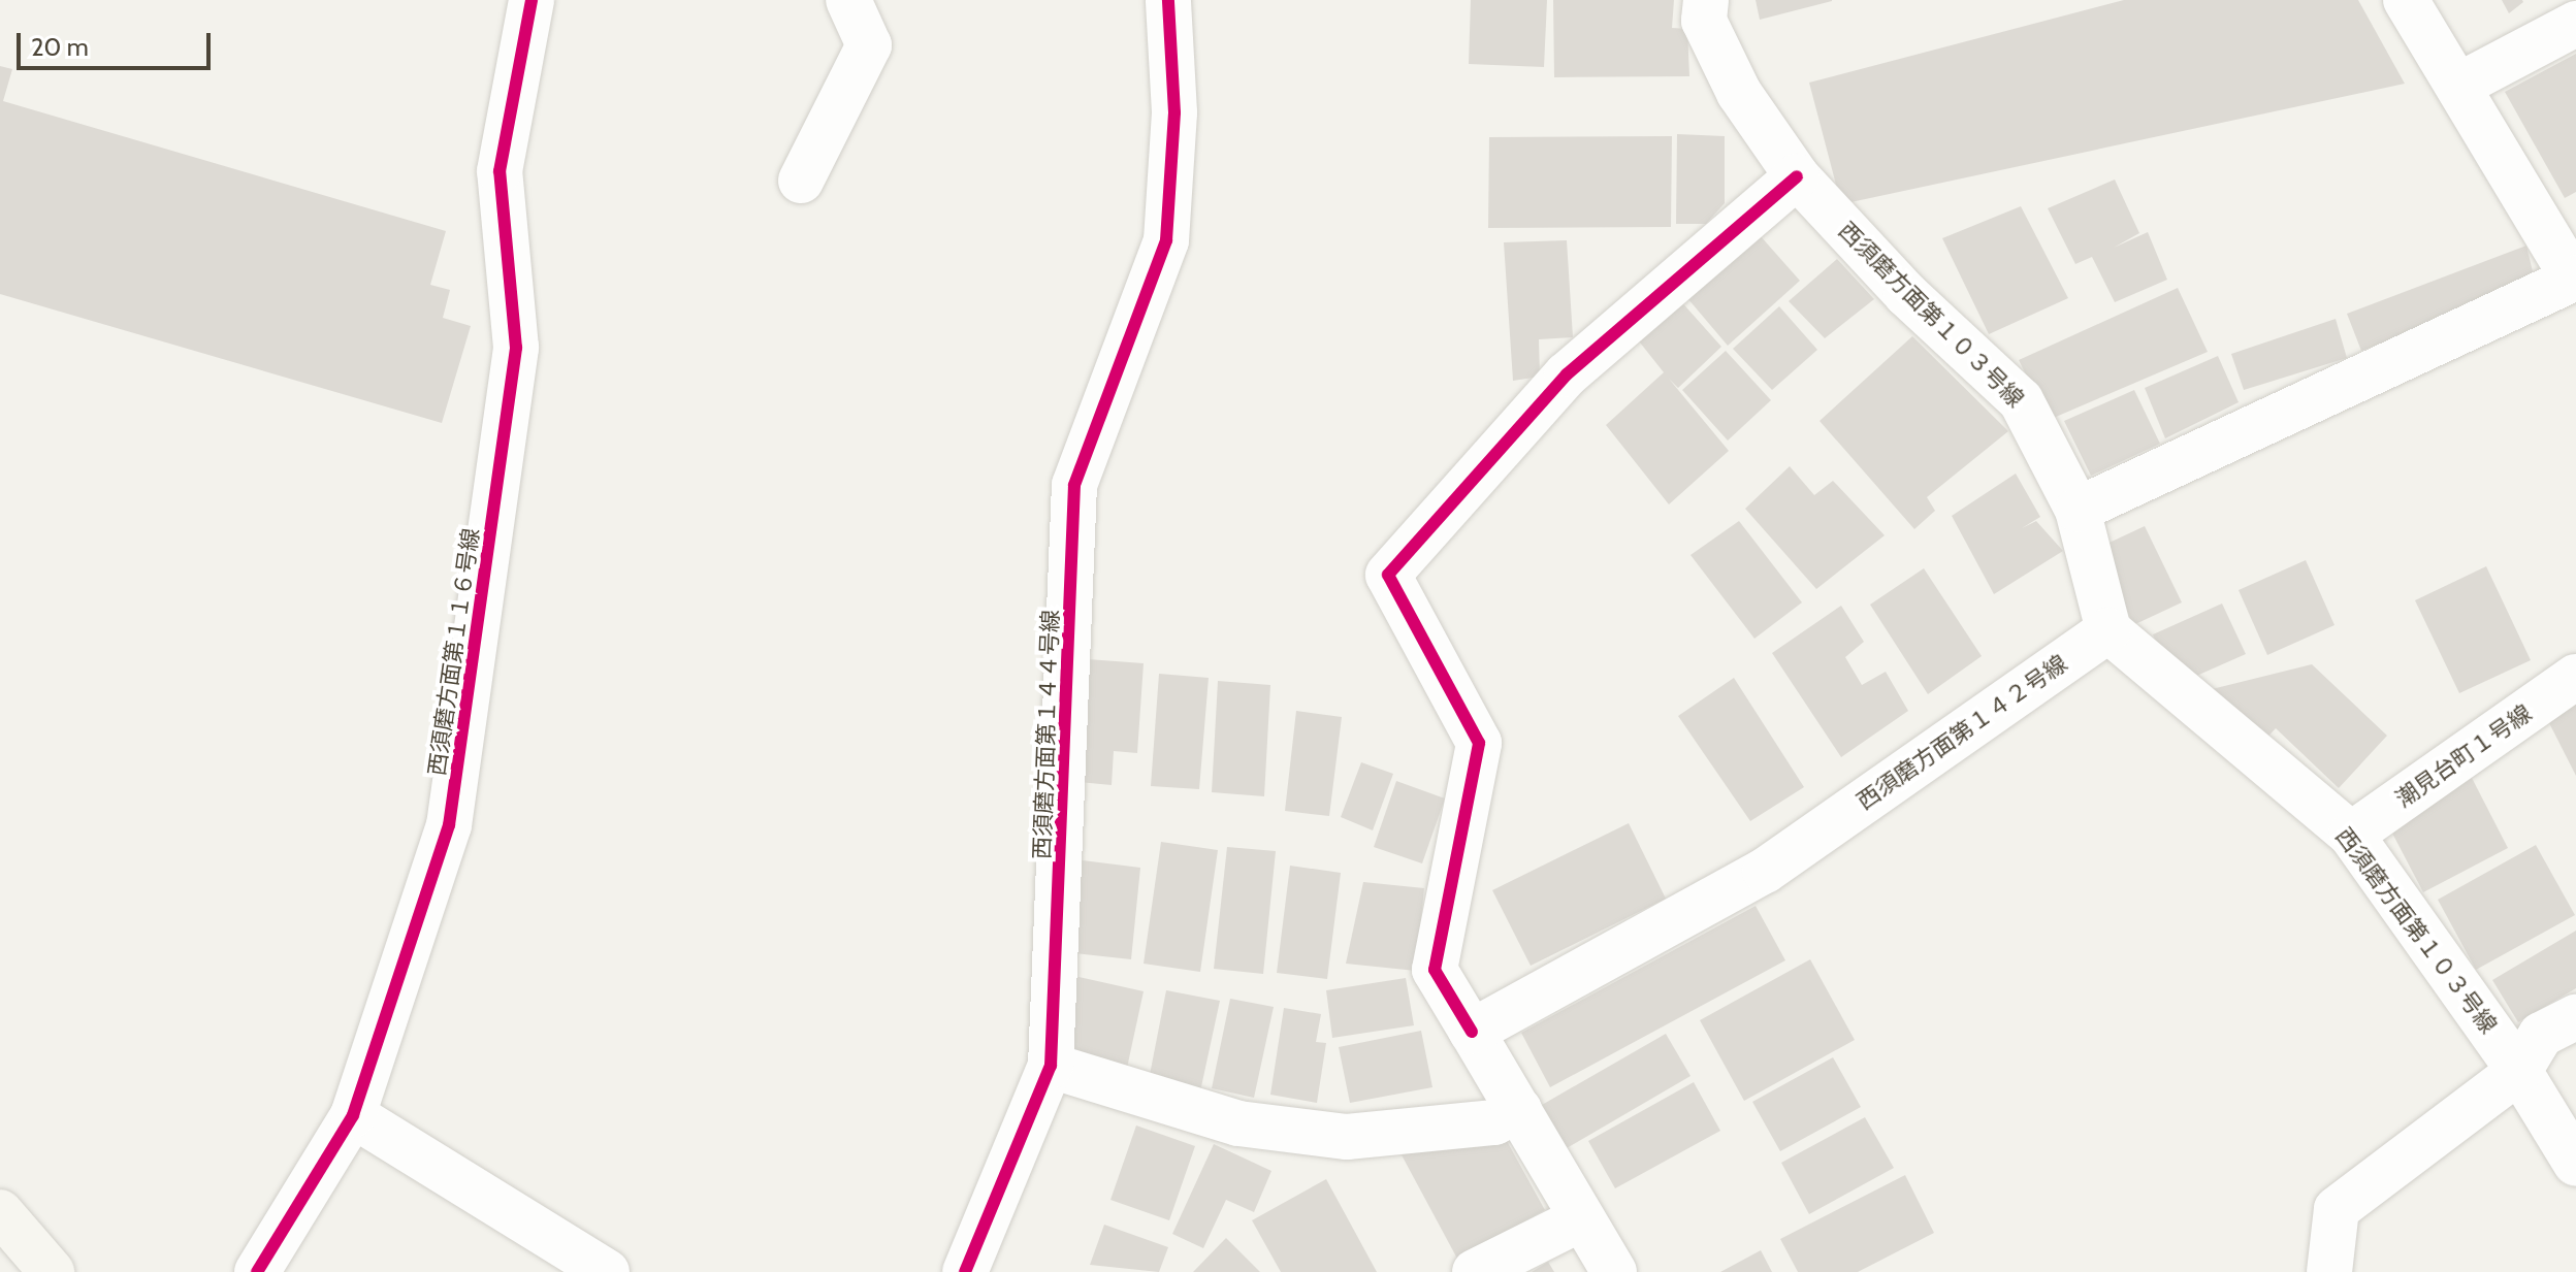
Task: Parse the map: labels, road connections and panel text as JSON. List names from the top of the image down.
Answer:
{
  "streets": {
    "street": [
      "西須磨方面第１０３号線",
      "西須磨方面第１１６号線",
      "西須磨方面第１４２号線",
      "西須磨方面第１４４号線",
      "潮見台町１号線"
    ]
  },
  "crossings": [
    ["西須磨方面第１０３号線", "西須磨方面第１４２号線"],
    ["西須磨方面第１０３号線", "潮見台町１号線"]
  ],
  "scale_bar": "20 m"
}
